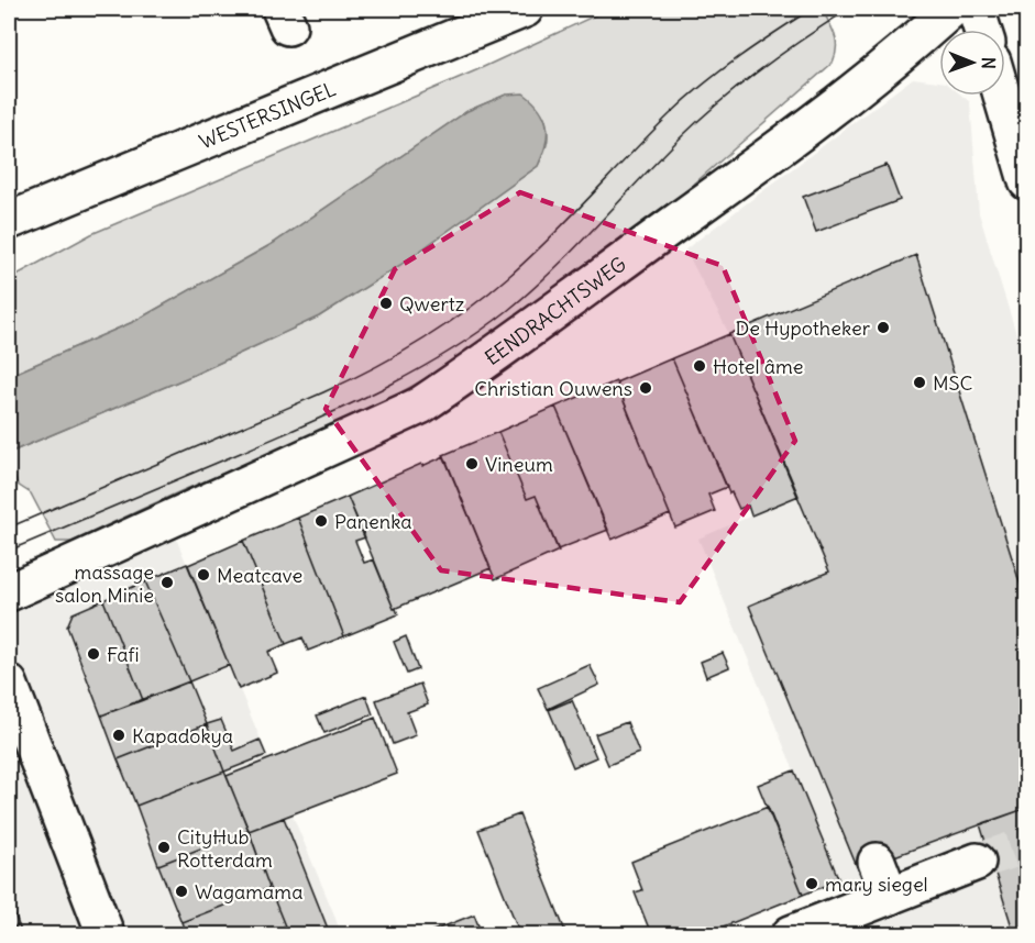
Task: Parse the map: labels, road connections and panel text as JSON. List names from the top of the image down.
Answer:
{
  "streets": {
    "street": ["WESTERSINGEL", "EENDRACHTSWEG"]
  },
  "places": [
    "Qwertz",
    "De Hypotheker",
    "Hotel âme",
    "MSC",
    "Christian Ouwens",
    "Vineum",
    "Panenka",
    "Meatcave",
    "massage salon Minie",
    "Fafi",
    "Kapadokya",
    "CityHub Rotterdam",
    "mary siegel",
    "Wagamama"
  ],
  "north": "right"
}
